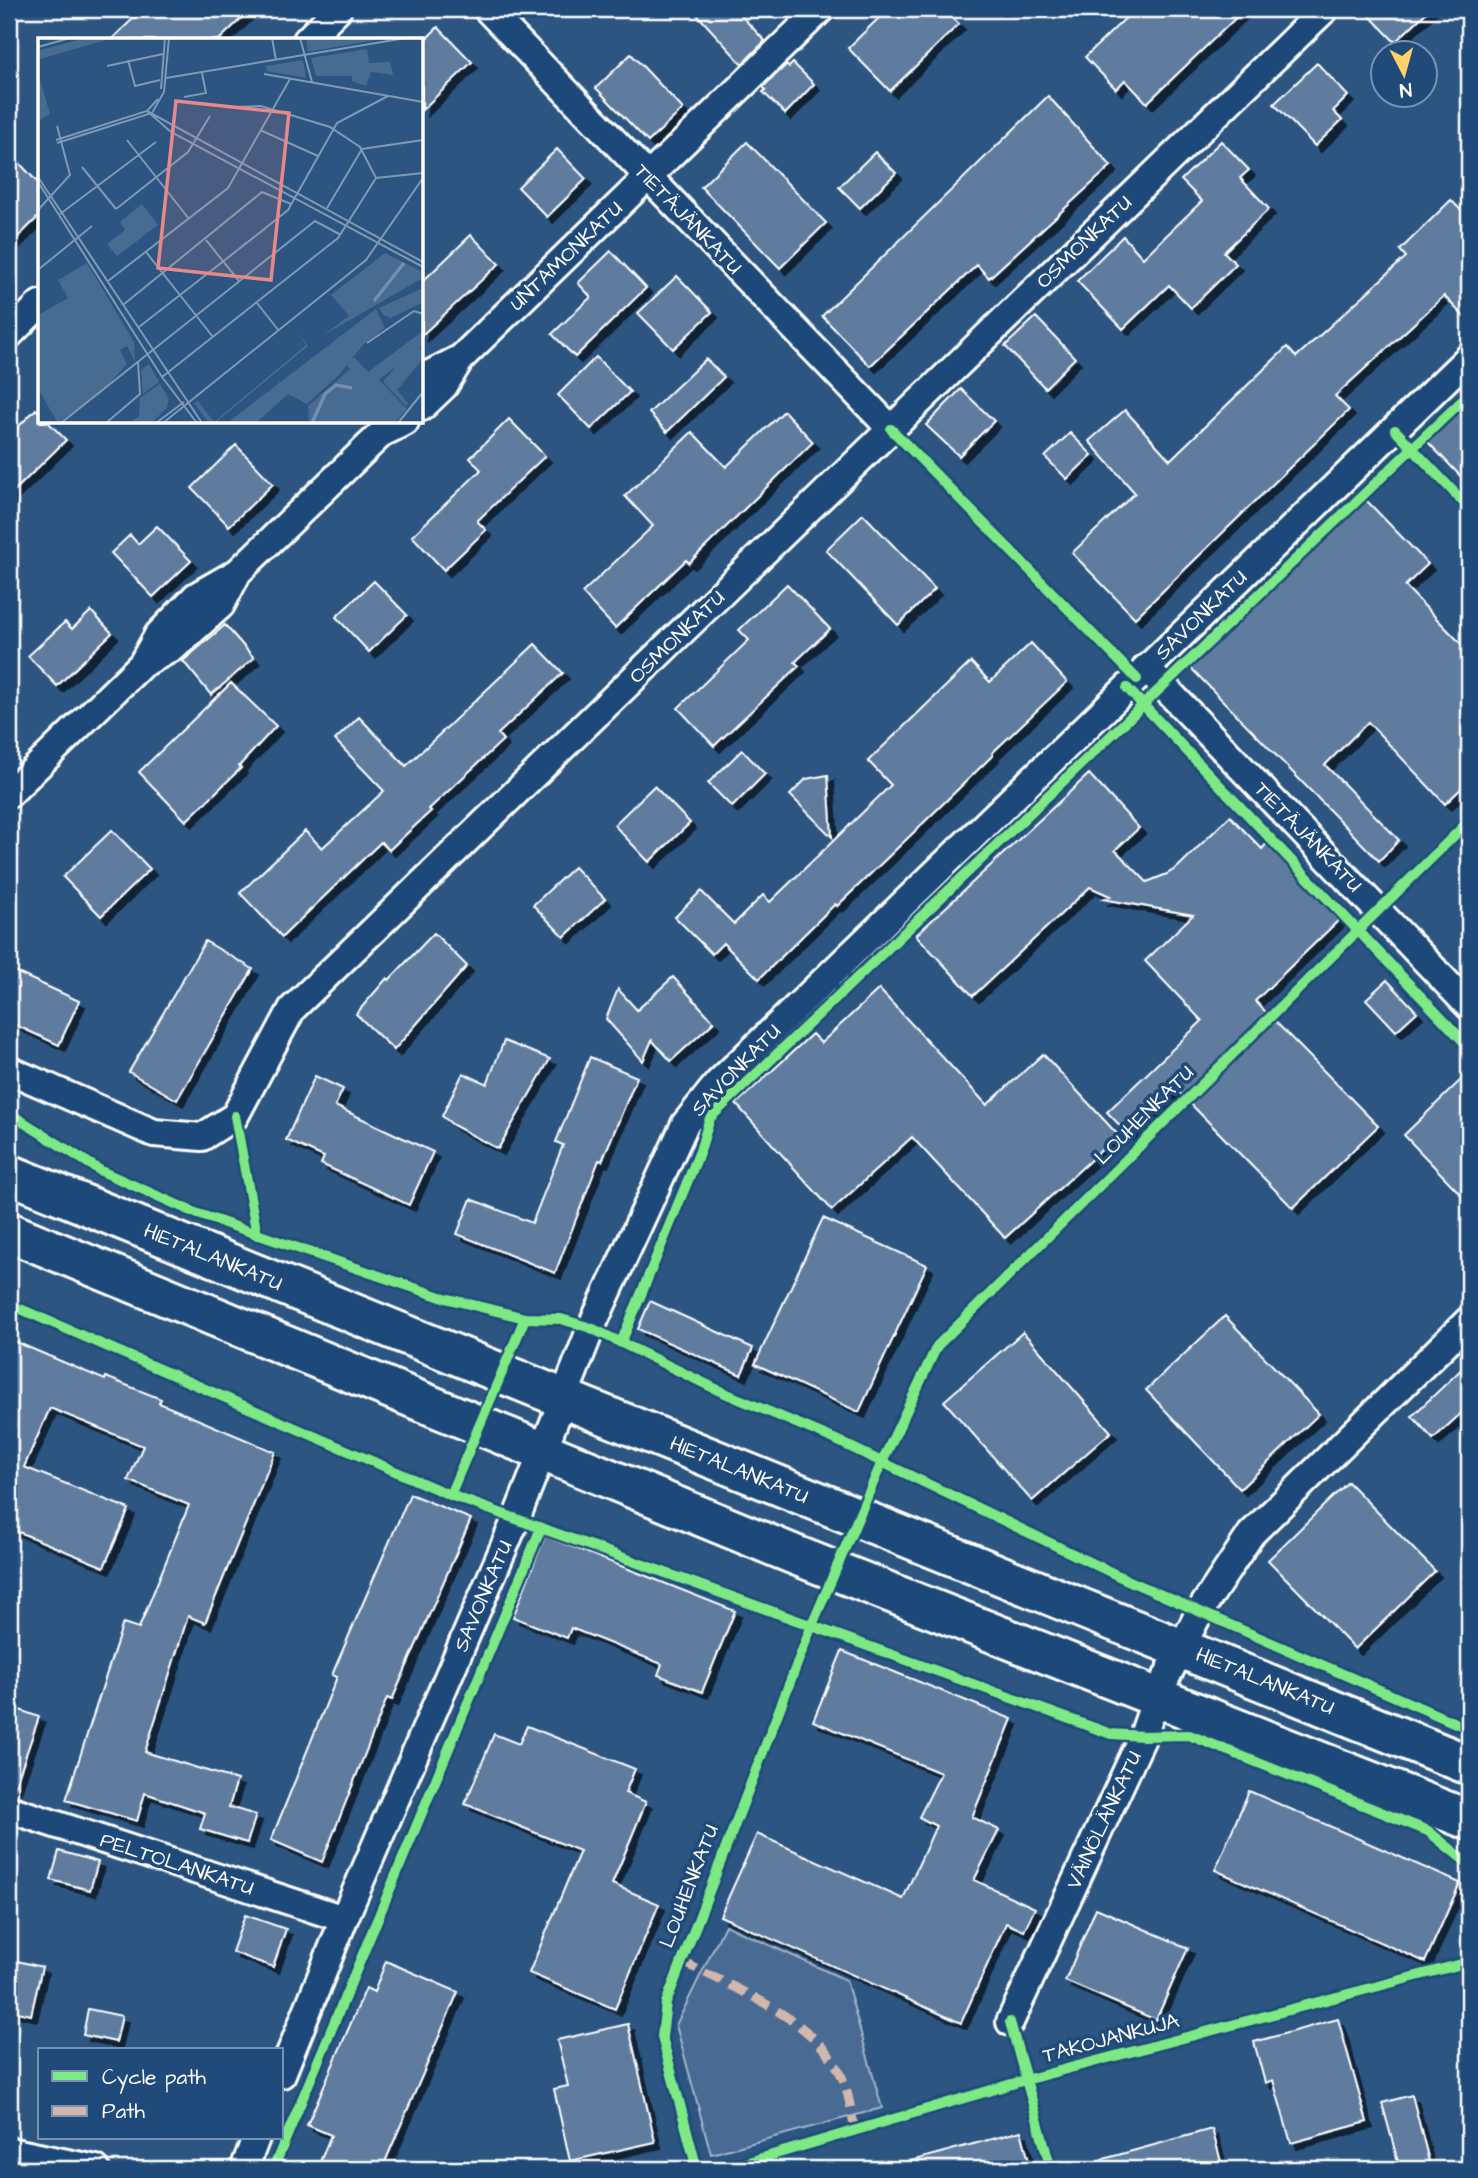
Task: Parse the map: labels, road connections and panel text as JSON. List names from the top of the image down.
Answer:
{
  "streets": {
    "main road": ["HIETALANKATU"],
    "street": [
      "TIETÄJÄNKATU",
      "OSMONKATU",
      "UNTAMONKATU",
      "SAVONKATU",
      "VÄINÖLÄNKATU",
      "PELTOLANKATU"
    ],
    "cycle path": ["LOUHENKATU", "TAKOJANKUJA"]
  },
  "crossings": [
    ["TIETÄJÄNKATU", "OSMONKATU"],
    ["TIETÄJÄNKATU", "UNTAMONKATU"],
    ["TIETÄJÄNKATU", "SAVONKATU"],
    ["SAVONKATU", "HIETALANKATU"],
    ["SAVONKATU", "PELTOLANKATU"],
    ["HIETALANKATU", "VÄINÖLÄNKATU"]
  ],
  "legend": ["Cycle path", "Path"],
  "north": "bottom"
}
